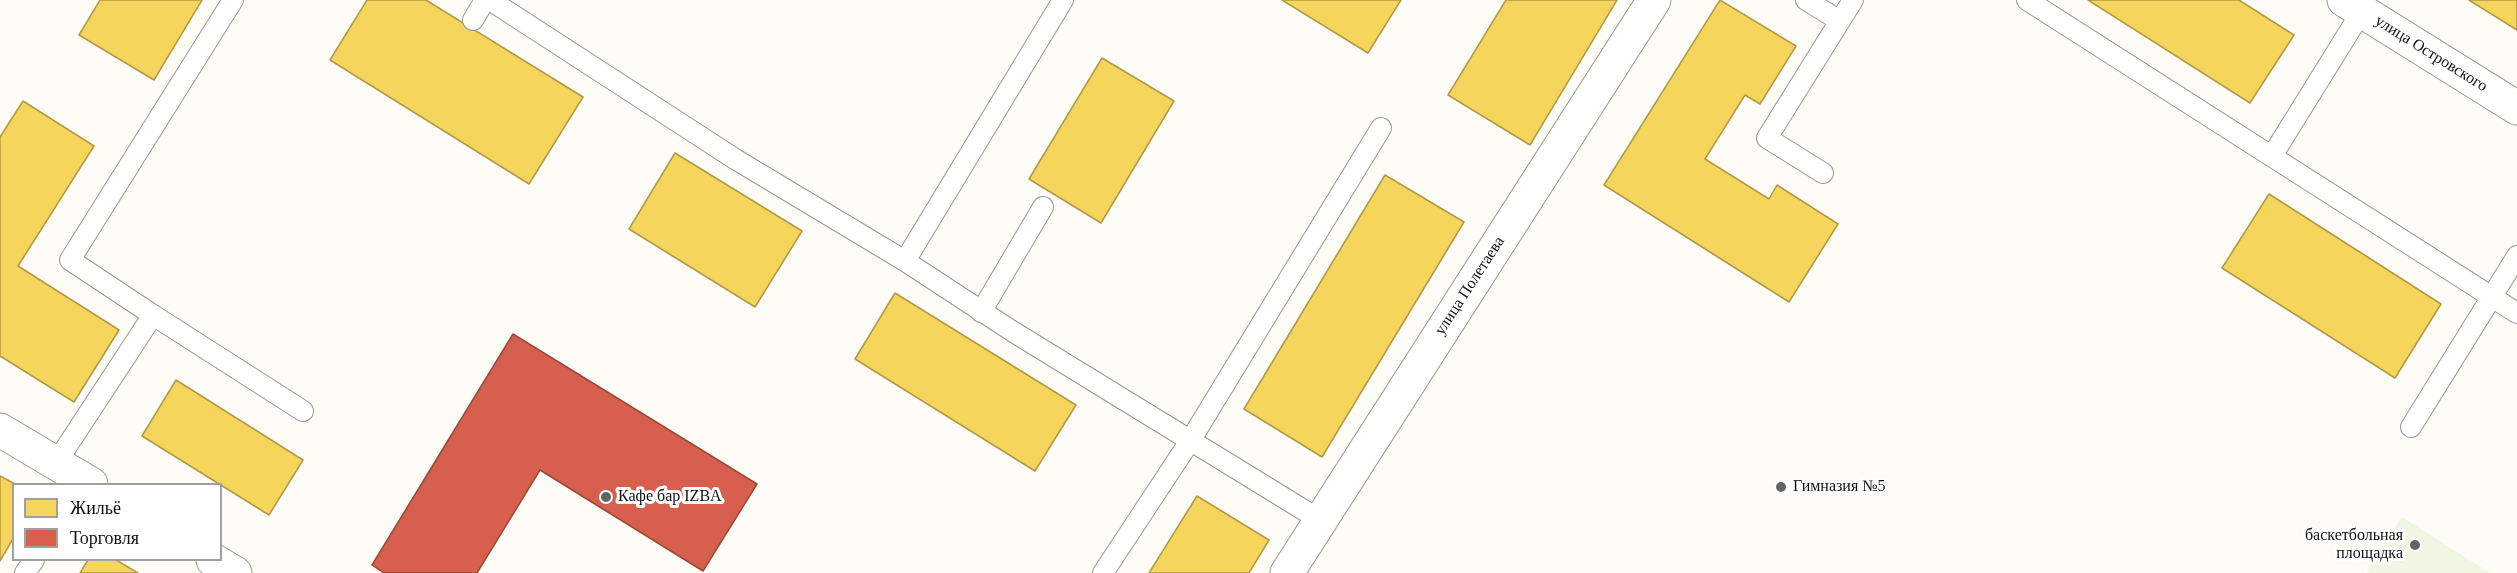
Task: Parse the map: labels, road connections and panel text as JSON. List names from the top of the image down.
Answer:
{
  "streets": {
    "street": ["улица Островского", "улица Полетаева"]
  },
  "places": ["Гимназия №5", "Кафе бар IZBA", "баскетбольная площадка"],
  "legend": ["Жильё", "Торговля"]
}
